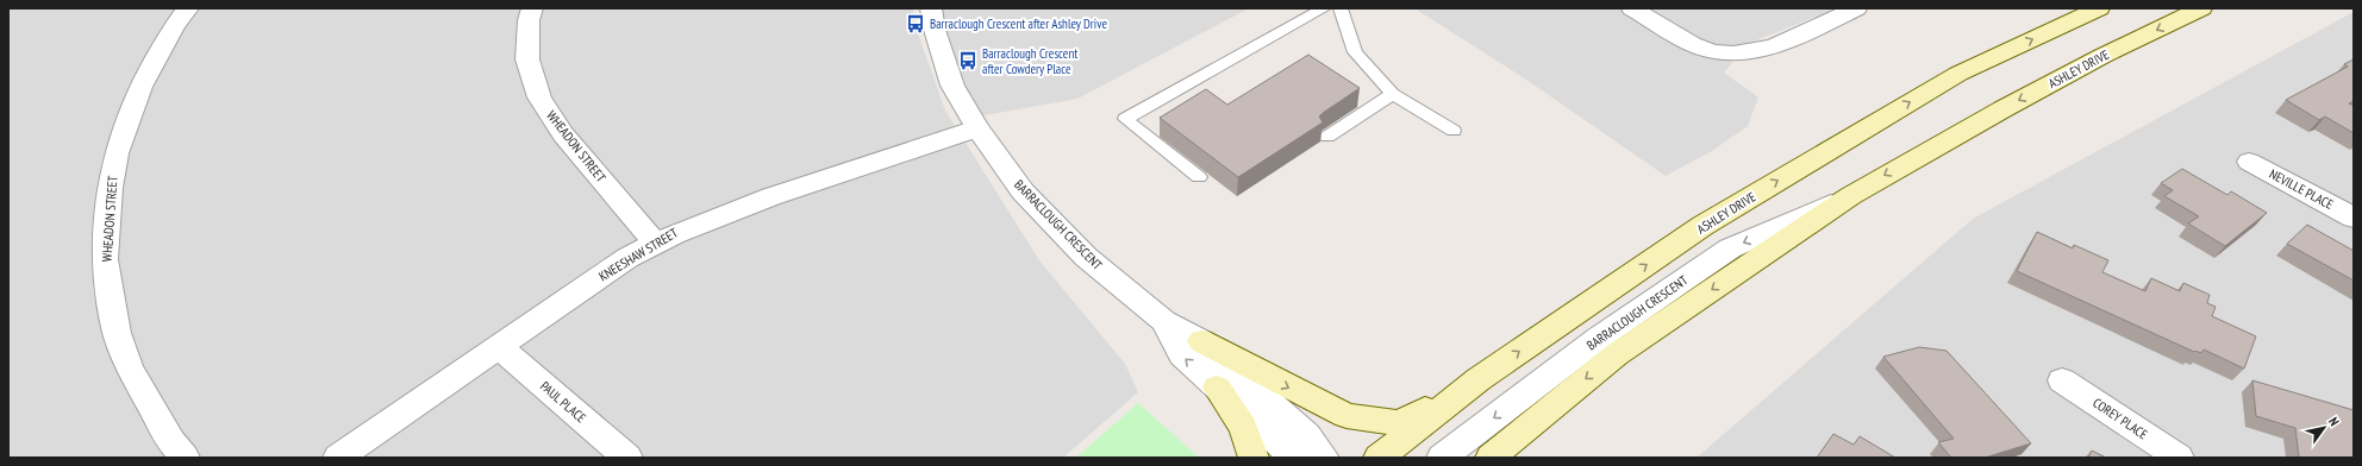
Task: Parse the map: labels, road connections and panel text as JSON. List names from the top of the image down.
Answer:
{
  "streets": {
    "main road": ["ASHLEY DRIVE"],
    "street": [
      "WHEADON STREET",
      "NEVILLE PLACE",
      "BARRACLOUGH CRESCENT",
      "KNEESHAW STREET",
      "PAUL PLACE",
      "COREY PLACE"
    ]
  },
  "crossings": [
    ["ASHLEY DRIVE", "BARRACLOUGH CRESCENT"],
    ["WHEADON STREET", "KNEESHAW STREET"],
    ["BARRACLOUGH CRESCENT", "KNEESHAW STREET"],
    ["KNEESHAW STREET", "PAUL PLACE"]
  ],
  "one_way": ["BARRACLOUGH CRESCENT"],
  "places": {
    "bus stop": ["Barraclough Crescent after Ashley Drive", "Barraclough Crescent after Cowdery Place"]
  },
  "north": "top right"
}
